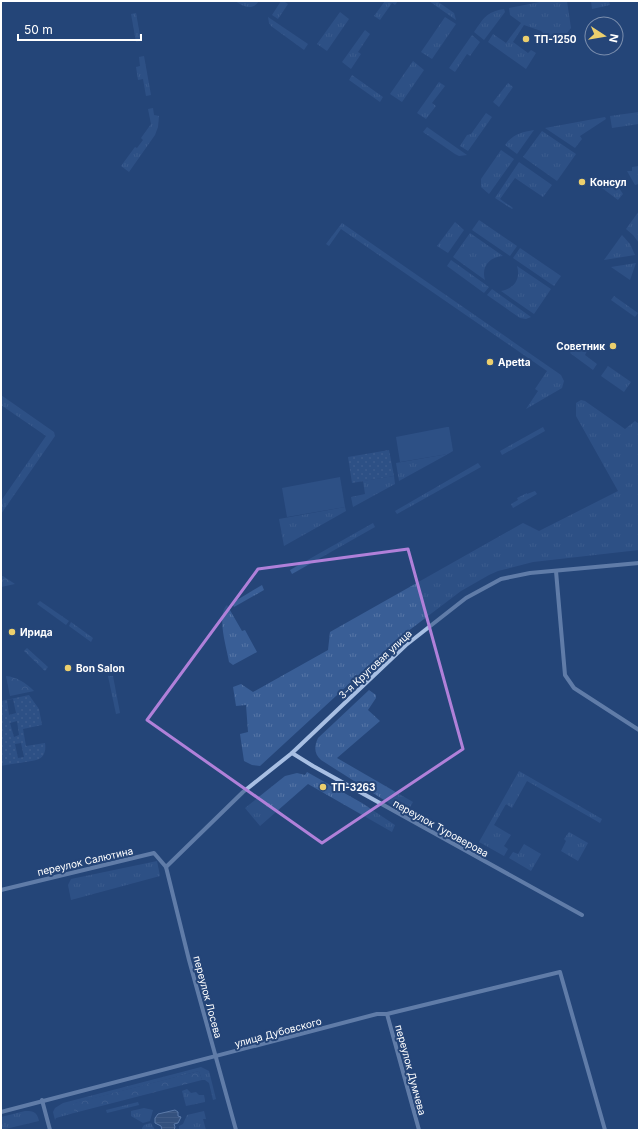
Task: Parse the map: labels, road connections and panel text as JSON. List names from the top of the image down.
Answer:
{
  "streets": {
    "street": [
      "3-я Круговая улица",
      "переулок Туроверова",
      "переулок Салютина",
      "переулок Лосева",
      "улица Дубовского",
      "переулок Думчева"
    ]
  },
  "crossings": [
    ["3-я Круговая улица", "переулок Туроверова"],
    ["3-я Круговая улица", "переулок Салютина"],
    ["3-я Круговая улица", "переулок Лосева"],
    ["переулок Салютина", "переулок Лосева"],
    ["переулок Лосева", "улица Дубовского"],
    ["улица Дубовского", "переулок Думчева"]
  ],
  "places": [
    "ТП-1250",
    "Консул",
    "Советник",
    "Apetta",
    "Ирида",
    "Bon Salon",
    "ТП-3263"
  ],
  "scale_bar": "50 m",
  "north": "right"
}
